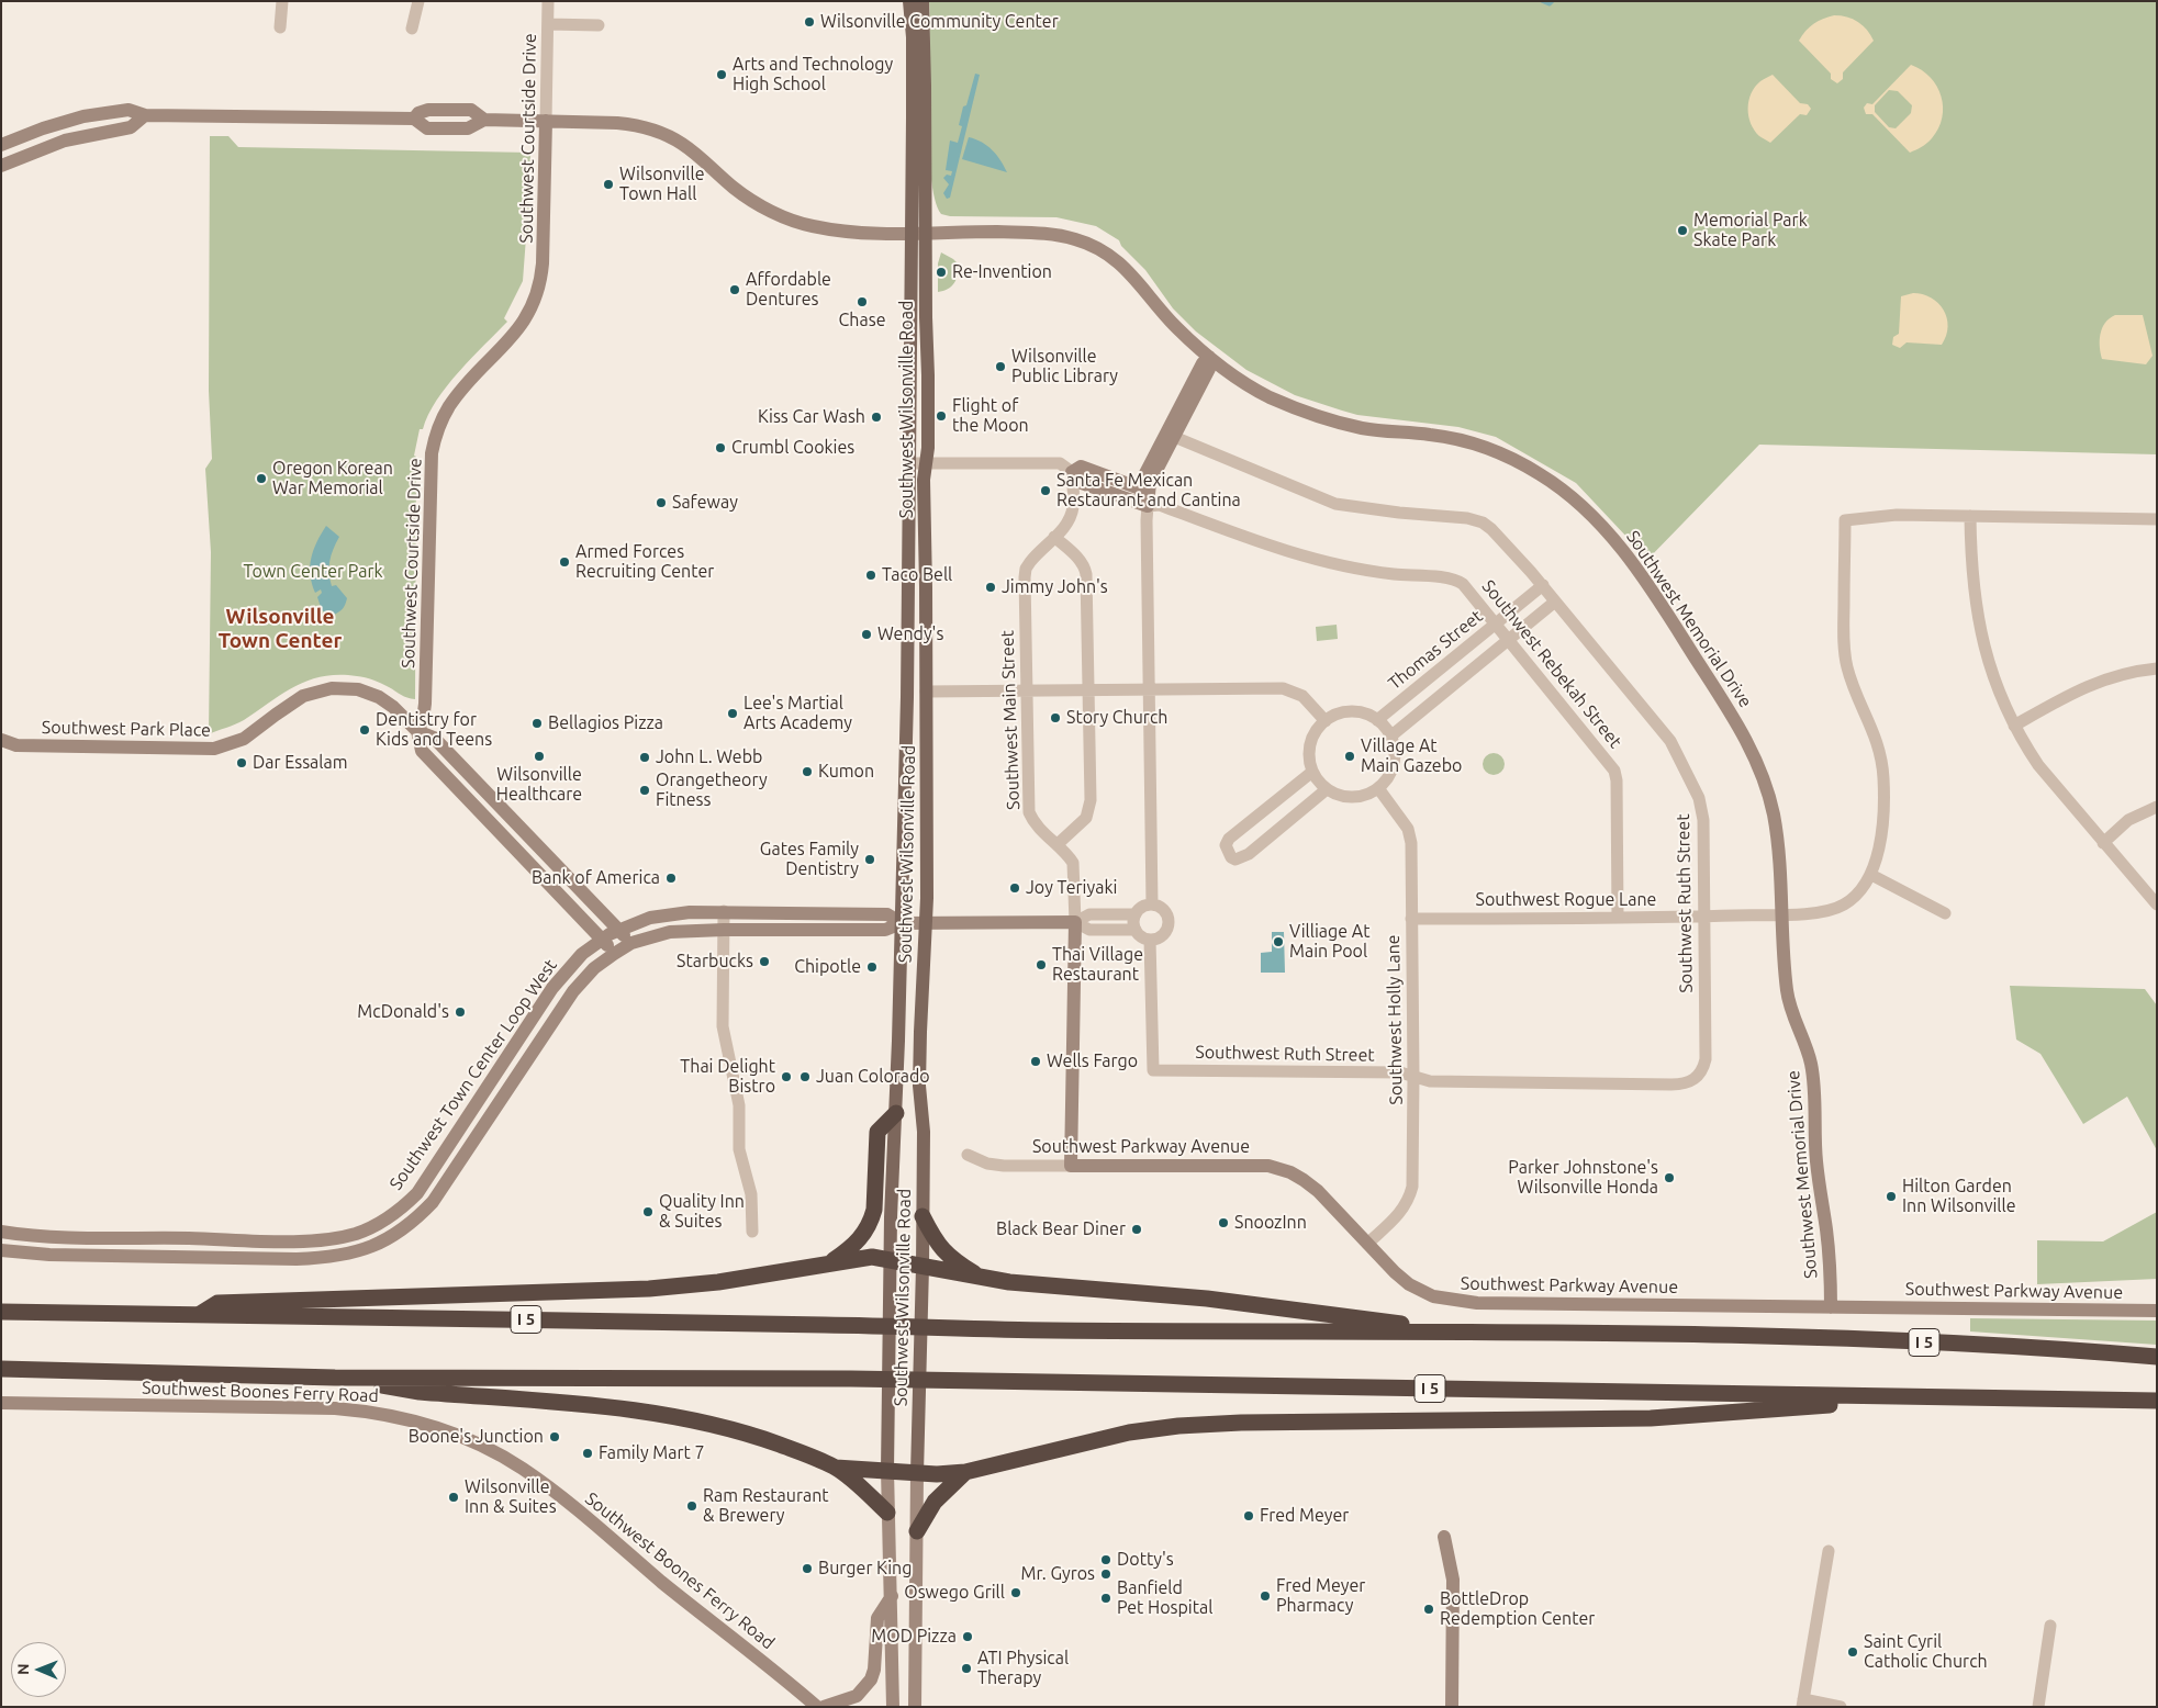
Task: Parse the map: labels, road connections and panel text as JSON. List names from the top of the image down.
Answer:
{
  "streets": {
    "highway": ["I 5"],
    "main road": ["Southwest Wilsonville Road"],
    "street": [
      "Southwest Courtside Drive",
      "Southwest Memorial Drive",
      "Thomas Street",
      "Southwest Rebekah Street",
      "Southwest Main Street",
      "Southwest Park Place",
      "Southwest Rogue Lane",
      "Southwest Ruth Street",
      "Southwest Holly Lane",
      "Southwest Town Center Loop West",
      "Southwest Parkway Avenue",
      "Southwest Boones Ferry Road"
    ]
  },
  "crossings": [
    ["Southwest Courtside Drive", "Southwest Memorial Drive"],
    ["Southwest Courtside Drive", "Southwest Park Place"],
    ["Southwest Wilsonville Road", "Southwest Memorial Drive"],
    ["Southwest Wilsonville Road", "Southwest Rebekah Street"],
    ["Southwest Wilsonville Road", "Southwest Town Center Loop West"],
    ["Southwest Wilsonville Road", "I 5"],
    ["Southwest Memorial Drive", "Southwest Rogue Lane"],
    ["Southwest Memorial Drive", "Southwest Parkway Avenue"],
    ["Thomas Street", "Southwest Rebekah Street"],
    ["Thomas Street", "Southwest Ruth Street"],
    ["Thomas Street", "Southwest Holly Lane"],
    ["Southwest Rebekah Street", "Southwest Main Street"],
    ["Southwest Rebekah Street", "Southwest Rogue Lane"],
    ["Southwest Main Street", "Southwest Town Center Loop West"],
    ["Southwest Main Street", "Southwest Parkway Avenue"],
    ["Southwest Park Place", "Southwest Town Center Loop West"],
    ["Southwest Rogue Lane", "Southwest Ruth Street"],
    ["Southwest Rogue Lane", "Southwest Holly Lane"],
    ["Southwest Ruth Street", "Southwest Holly Lane"],
    ["Southwest Ruth Street", "Southwest Town Center Loop West"],
    ["Southwest Holly Lane", "Southwest Parkway Avenue"]
  ],
  "districts": ["Wilsonville Town Center"],
  "parks": ["Town Center Park"],
  "places": [
    "Wilsonville Community Center",
    "Arts and Technology High School",
    "Wilsonville Town Hall",
    "Memorial Park Skate Park",
    "Re-Invention",
    "Affordable Dentures",
    "Chase",
    "Wilsonville Public Library",
    "Flight of the Moon",
    "Kiss Car Wash",
    "Crumbl Cookies",
    "Oregon Korean War Memorial",
    "Santa Fe Mexican Restaurant and Cantina",
    "Safeway",
    "Armed Forces Recruiting Center",
    "Taco Bell",
    "Jimmy John's",
    "Wendy's",
    "Lee's Martial Arts Academy",
    "Story Church",
    "Bellagios Pizza",
    "Dentistry for Kids and Teens",
    "Wilsonville Healthcare",
    "Village At Main Gazebo",
    "John L. Webb",
    "Dar Essalam",
    "Kumon",
    "Orangetheory Fitness",
    "Gates Family Dentistry",
    "Bank of America",
    "Joy Teriyaki",
    "Villiage At Main Pool",
    "Starbucks",
    "Thai Village Restaurant",
    "Chipotle",
    "McDonald's",
    "Wells Fargo",
    "Thai Delight Bistro",
    "Juan Colorado",
    "Parker Johnstone's Wilsonville Honda",
    "Hilton Garden Inn Wilsonville",
    "Quality Inn & Suites",
    "SnoozInn",
    "Black Bear Diner",
    "Boone's Junction",
    "Family Mart 7",
    "Wilsonville Inn & Suites",
    "Ram Restaurant & Brewery",
    "Fred Meyer",
    "Dotty's",
    "Burger King",
    "Mr. Gyros",
    "Oswego Grill",
    "Fred Meyer Pharmacy",
    "Banfield Pet Hospital",
    "BottleDrop Redemption Center",
    "MOD Pizza",
    "Saint Cyril Catholic Church",
    "ATI Physical Therapy"
  ],
  "north": "left"
}
